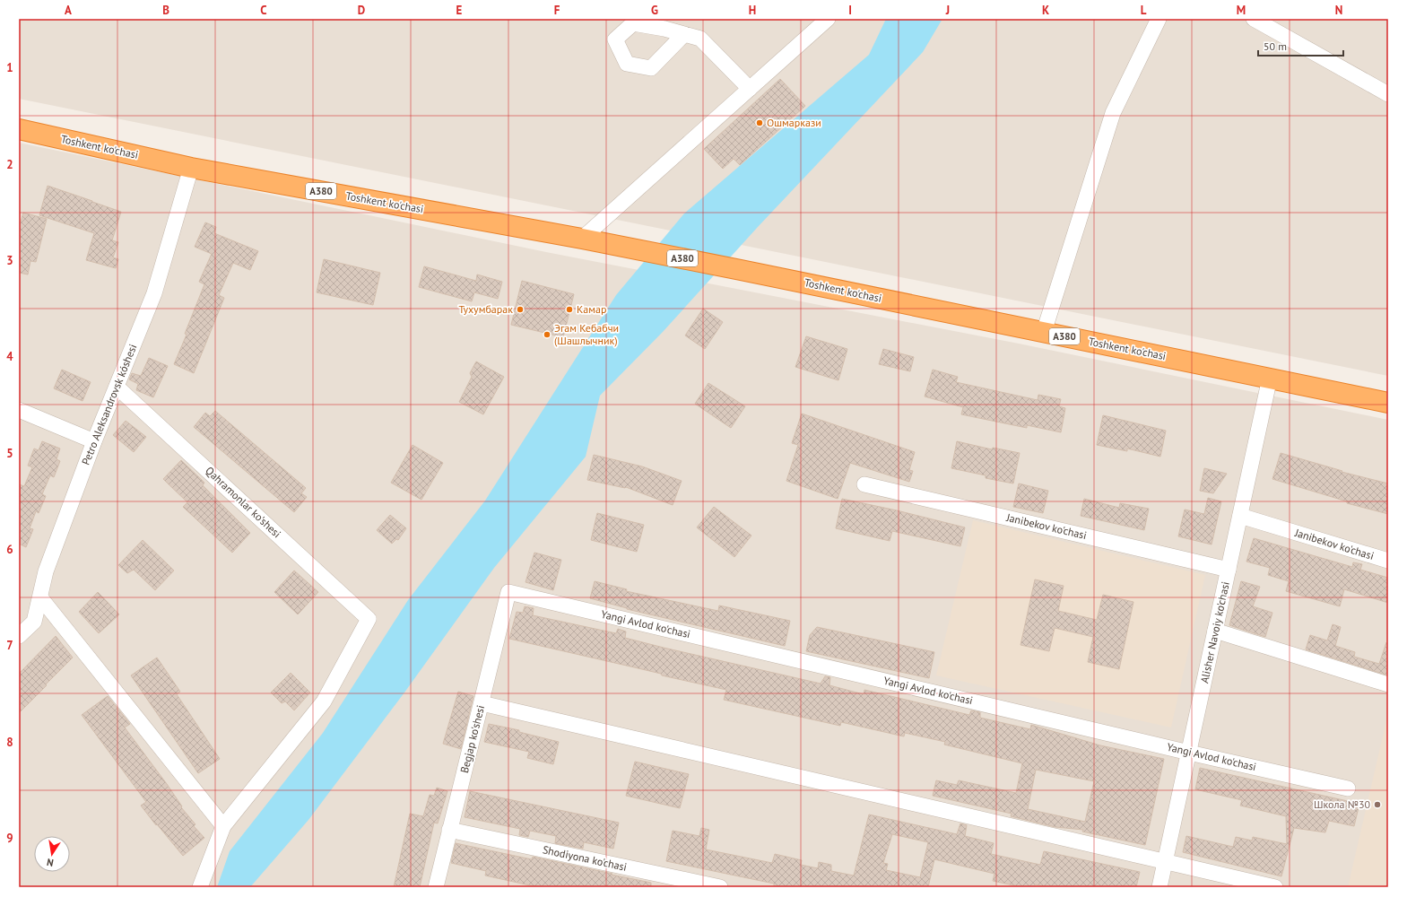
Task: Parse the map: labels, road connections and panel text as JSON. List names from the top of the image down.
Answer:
{
  "streets": {
    "highway": ["Toshkent ko'chasi", "A380"],
    "street": [
      "Petro Aleksandrovsk kóshesi",
      "Qahramonlar ko'shesi",
      "Janibekov ko'chasi",
      "Yangi Avlod ko'chasi",
      "Alisher Navoiy ko'chasi",
      "Begjap ko'shesi",
      "Shodiyona ko'chasi"
    ]
  },
  "crossings": [
    ["Toshkent ko'chasi", "Petro Aleksandrovsk kóshesi"],
    ["Toshkent ko'chasi", "Alisher Navoiy ko'chasi"],
    ["Petro Aleksandrovsk kóshesi", "Qahramonlar ko'shesi"],
    ["Janibekov ko'chasi", "Alisher Navoiy ko'chasi"],
    ["Yangi Avlod ko'chasi", "Alisher Navoiy ko'chasi"],
    ["Yangi Avlod ko'chasi", "Begjap ko'shesi"],
    ["Begjap ko'shesi", "Shodiyona ko'chasi"]
  ],
  "places": [
    "Ошмаркази",
    "Тухумбарак",
    "Камар",
    "Эгам Кебабчи (Шашлычник)",
    "Школа №30"
  ],
  "scale_bar": "50 m",
  "north": "bottom",
  "grid": {
    "columns": [
      "A",
      "B",
      "C",
      "D",
      "E",
      "F",
      "G",
      "H",
      "I",
      "J",
      "K",
      "L",
      "M",
      "N"
    ],
    "rows": [
      "1",
      "2",
      "3",
      "4",
      "5",
      "6",
      "7",
      "8",
      "9"
    ]
  }
}
